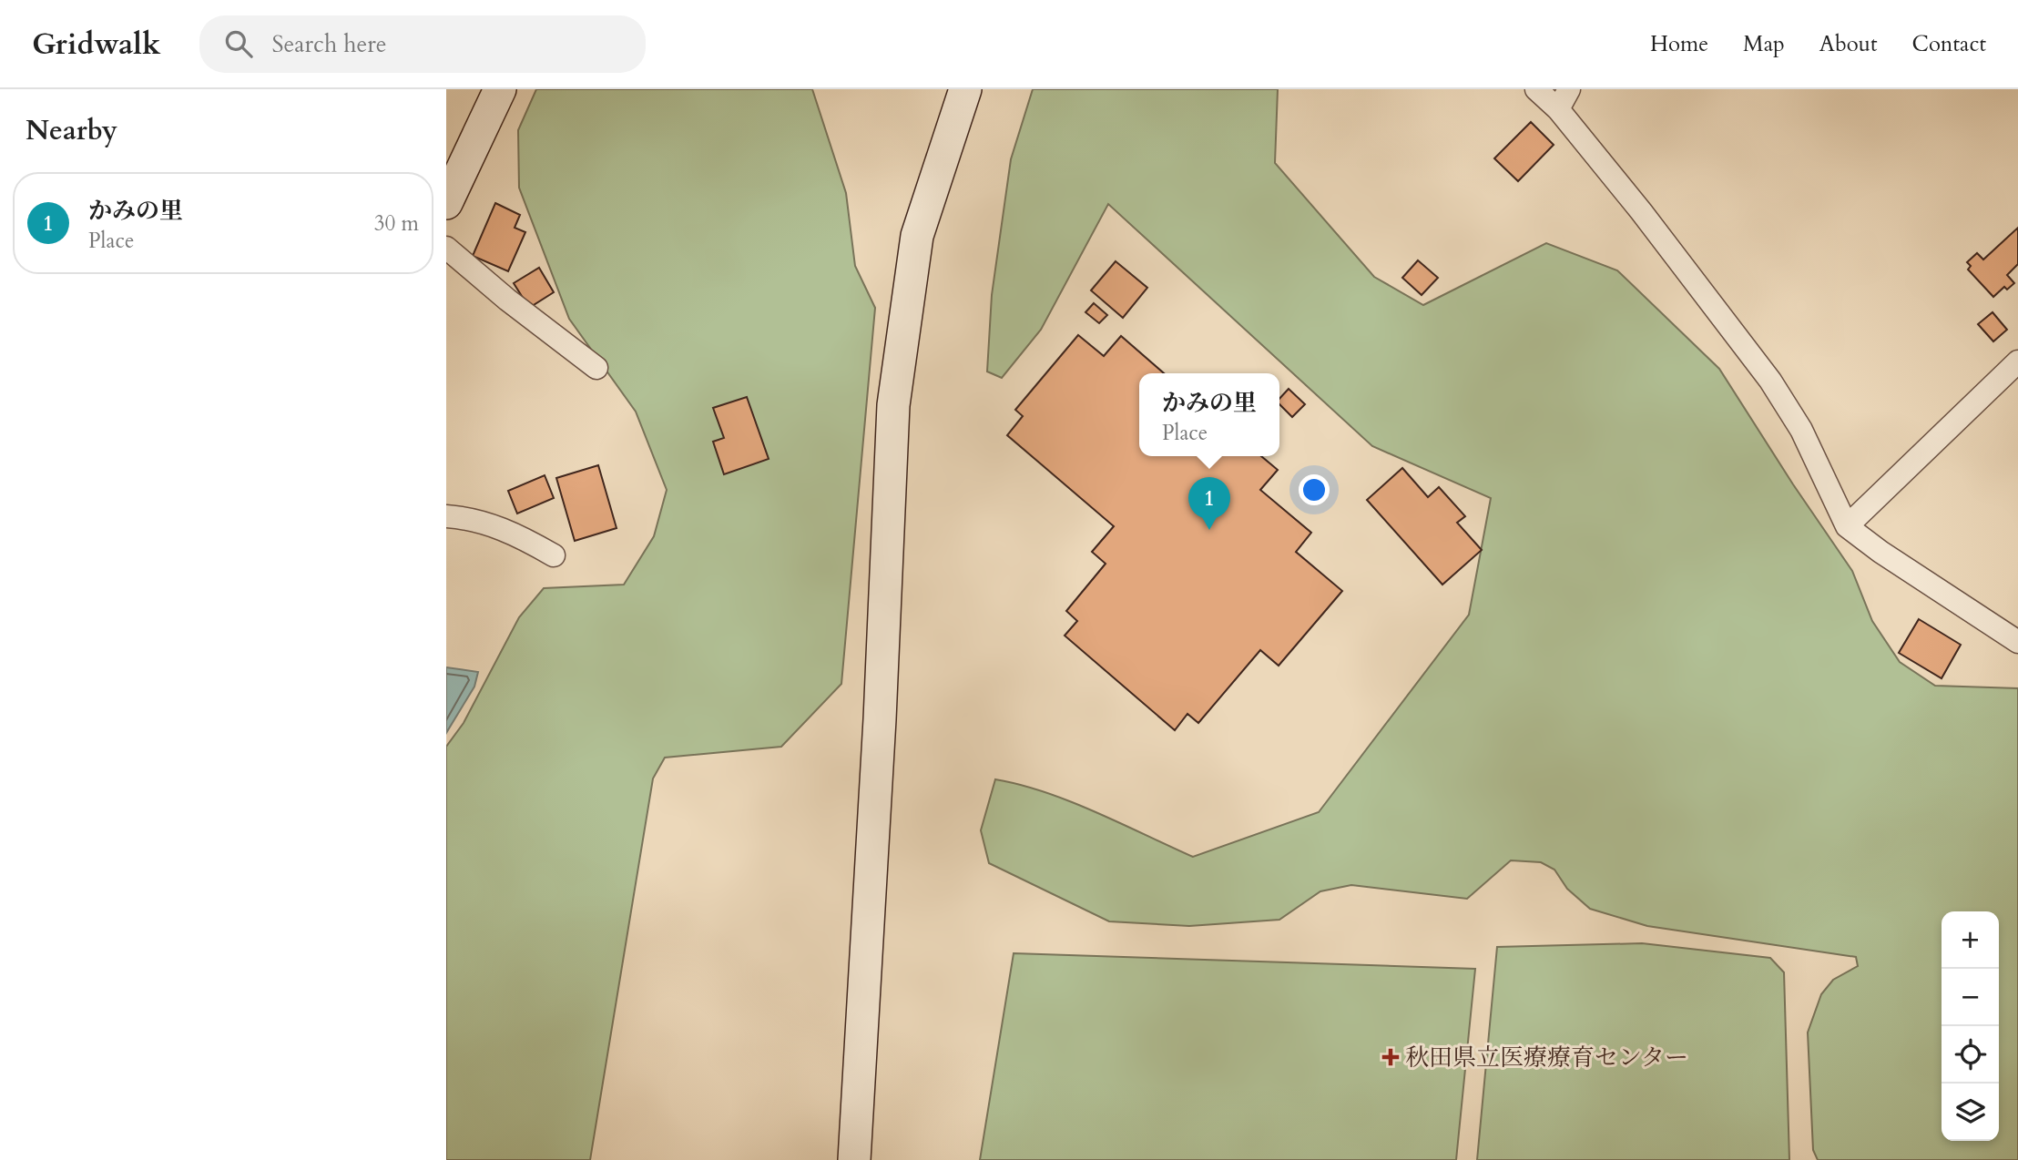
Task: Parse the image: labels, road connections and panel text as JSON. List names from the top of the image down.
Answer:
{
  "places": {
    "health": ["秋田県立医療療育センター"]
  },
  "page": {
    "header": "Gridwalk",
    "search": "Search here",
    "nav": [
      "Home",
      "Map",
      "About",
      "Contact"
    ],
    "heading": "Nearby",
    "list": [
      {
        "mark": "1",
        "name": "かみの里",
        "note": "Place",
        "value": "30 m"
      }
    ],
    "popup": ["かみの里", "Place"],
    "pins": "1",
    "map_buttons": ["+", "−"]
  }
}
